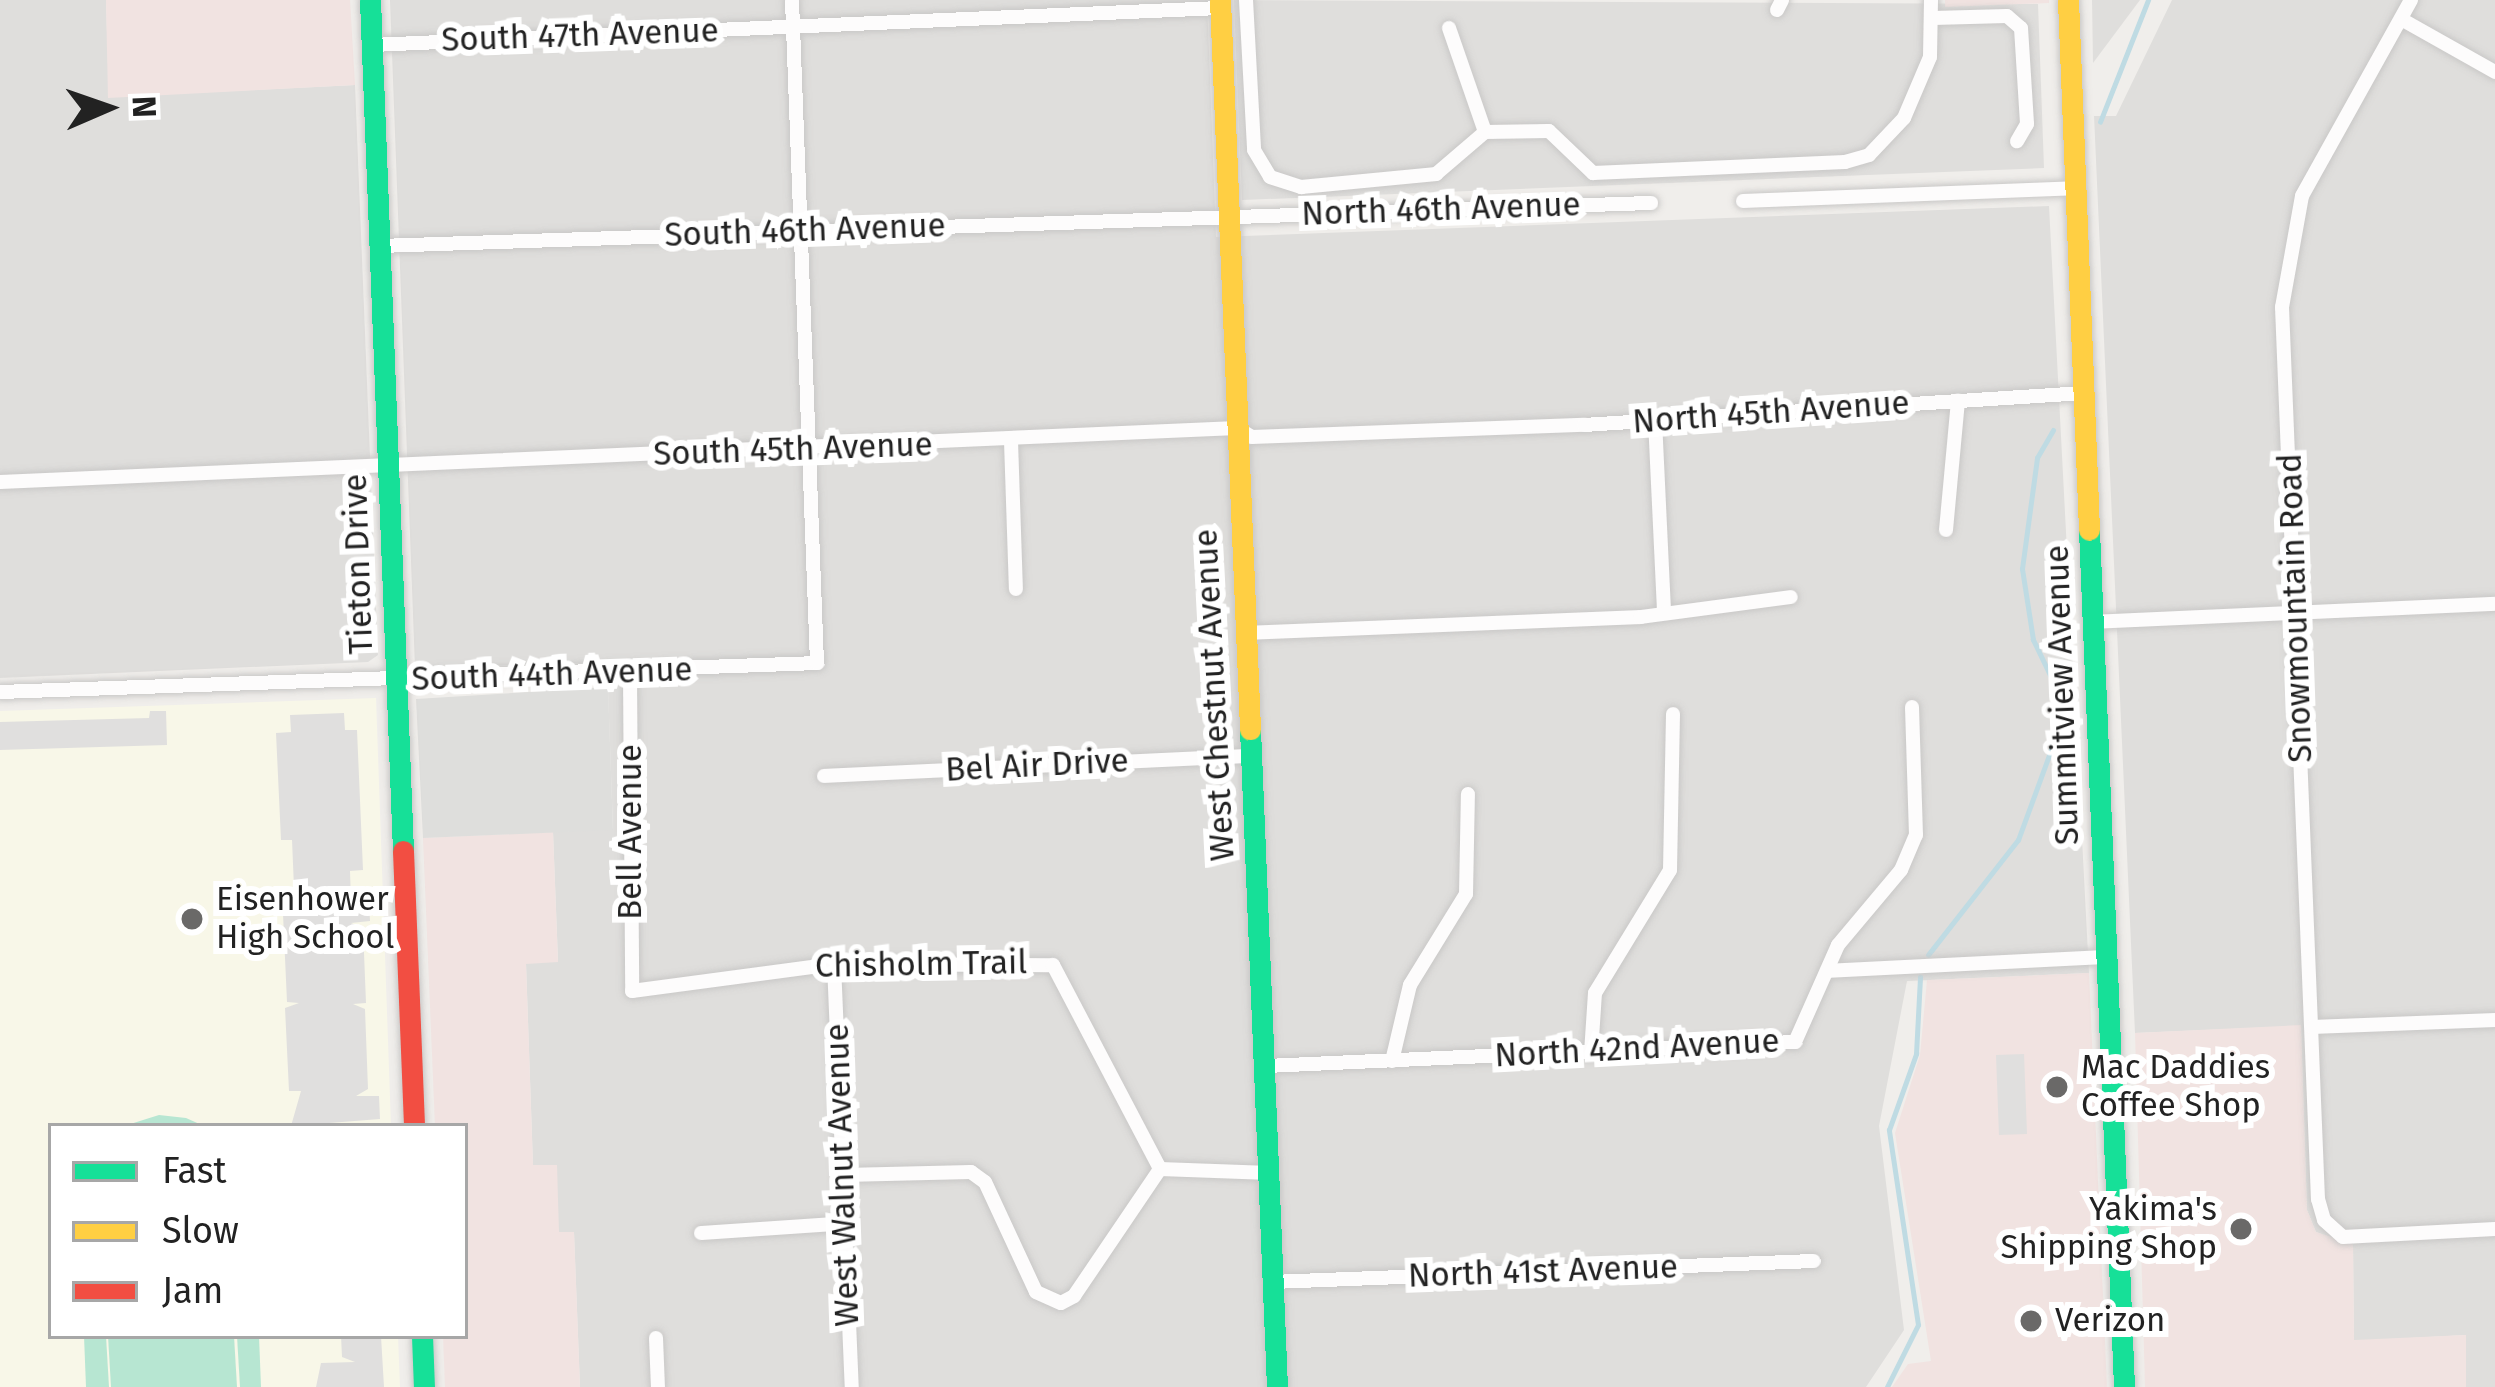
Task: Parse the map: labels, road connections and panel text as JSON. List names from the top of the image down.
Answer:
{
  "streets": {
    "main road": ["Tieton Drive", "West Chestnut Avenue", "Summitview Avenue"],
    "street": [
      "South 47th Avenue",
      "North 46th Avenue",
      "South 46th Avenue",
      "North 45th Avenue",
      "South 45th Avenue",
      "Snowmountain Road",
      "South 44th Avenue",
      "Bel Air Drive",
      "Bell Avenue",
      "Chisholm Trail",
      "North 42nd Avenue",
      "West Walnut Avenue",
      "North 41st Avenue"
    ]
  },
  "crossings": [
    ["South 47th Avenue", "Tieton Drive"],
    ["South 47th Avenue", "West Chestnut Avenue"],
    ["North 46th Avenue", "South 46th Avenue"],
    ["North 46th Avenue", "West Chestnut Avenue"],
    ["South 46th Avenue", "Tieton Drive"],
    ["South 46th Avenue", "West Chestnut Avenue"],
    ["North 45th Avenue", "South 45th Avenue"],
    ["North 45th Avenue", "Summitview Avenue"],
    ["South 45th Avenue", "Tieton Drive"],
    ["South 45th Avenue", "South 44th Avenue"],
    ["South 45th Avenue", "West Chestnut Avenue"],
    ["Tieton Drive", "South 44th Avenue"],
    ["South 44th Avenue", "Bell Avenue"],
    ["West Chestnut Avenue", "Bel Air Drive"],
    ["West Chestnut Avenue", "North 42nd Avenue"],
    ["West Chestnut Avenue", "North 41st Avenue"],
    ["Bell Avenue", "Chisholm Trail"],
    ["Chisholm Trail", "West Walnut Avenue"]
  ],
  "places": [
    "Eisenhower High School",
    "Mac Daddies Coffee Shop",
    "Yakima's Shipping Shop",
    "Verizon"
  ],
  "legend": ["Fast", "Slow", "Jam"],
  "north": "right"
}
